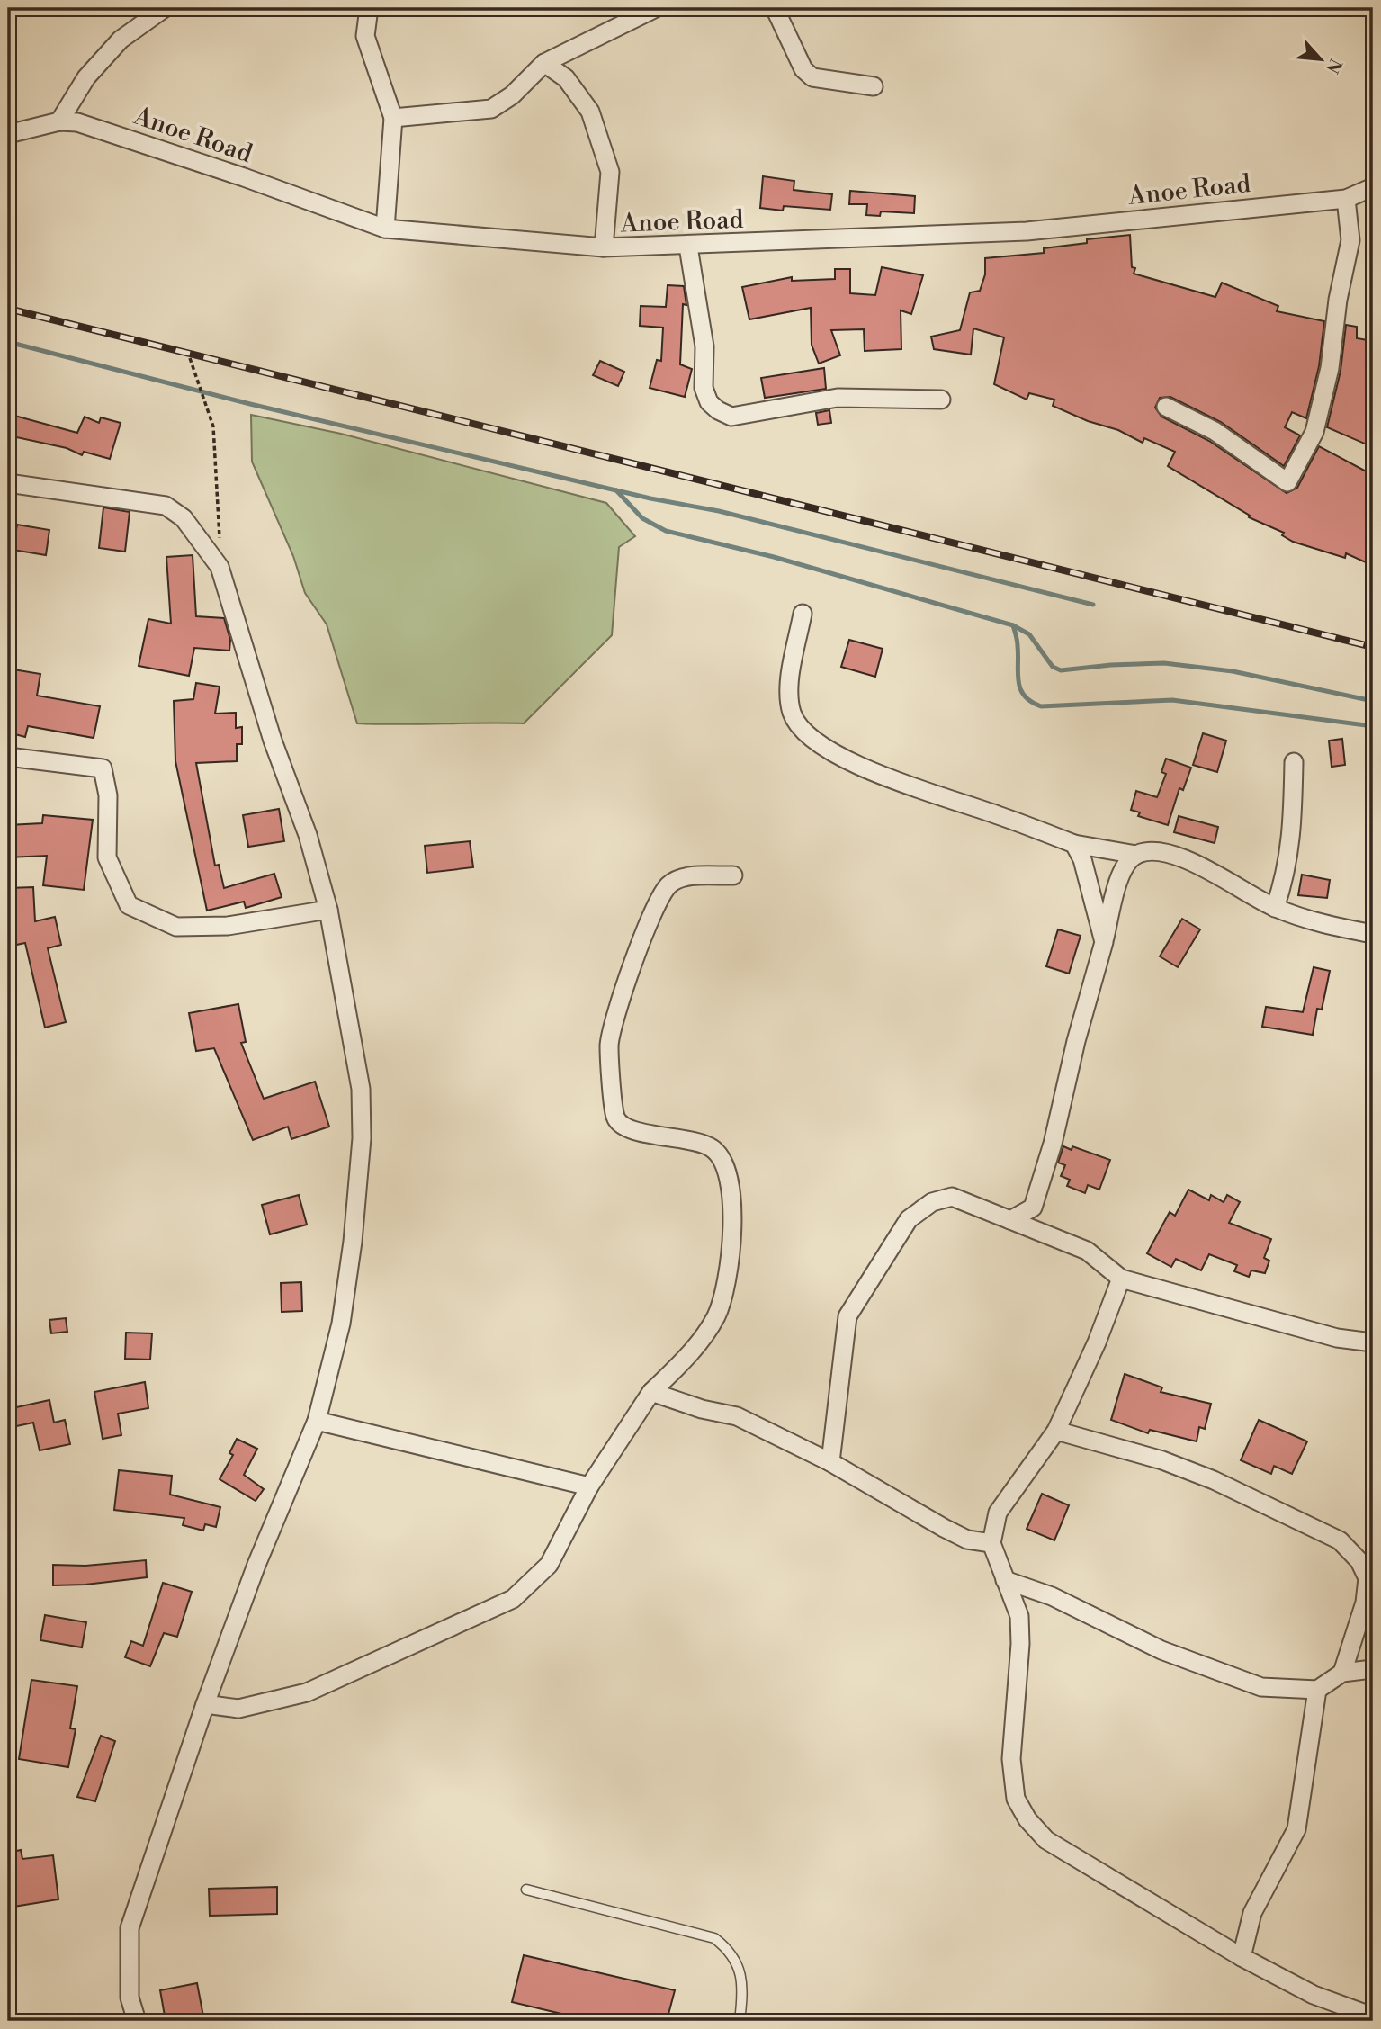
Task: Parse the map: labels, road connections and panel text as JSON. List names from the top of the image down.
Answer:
{
  "streets": {
    "street": ["Anoe Road"]
  },
  "north": "bottom right"
}
